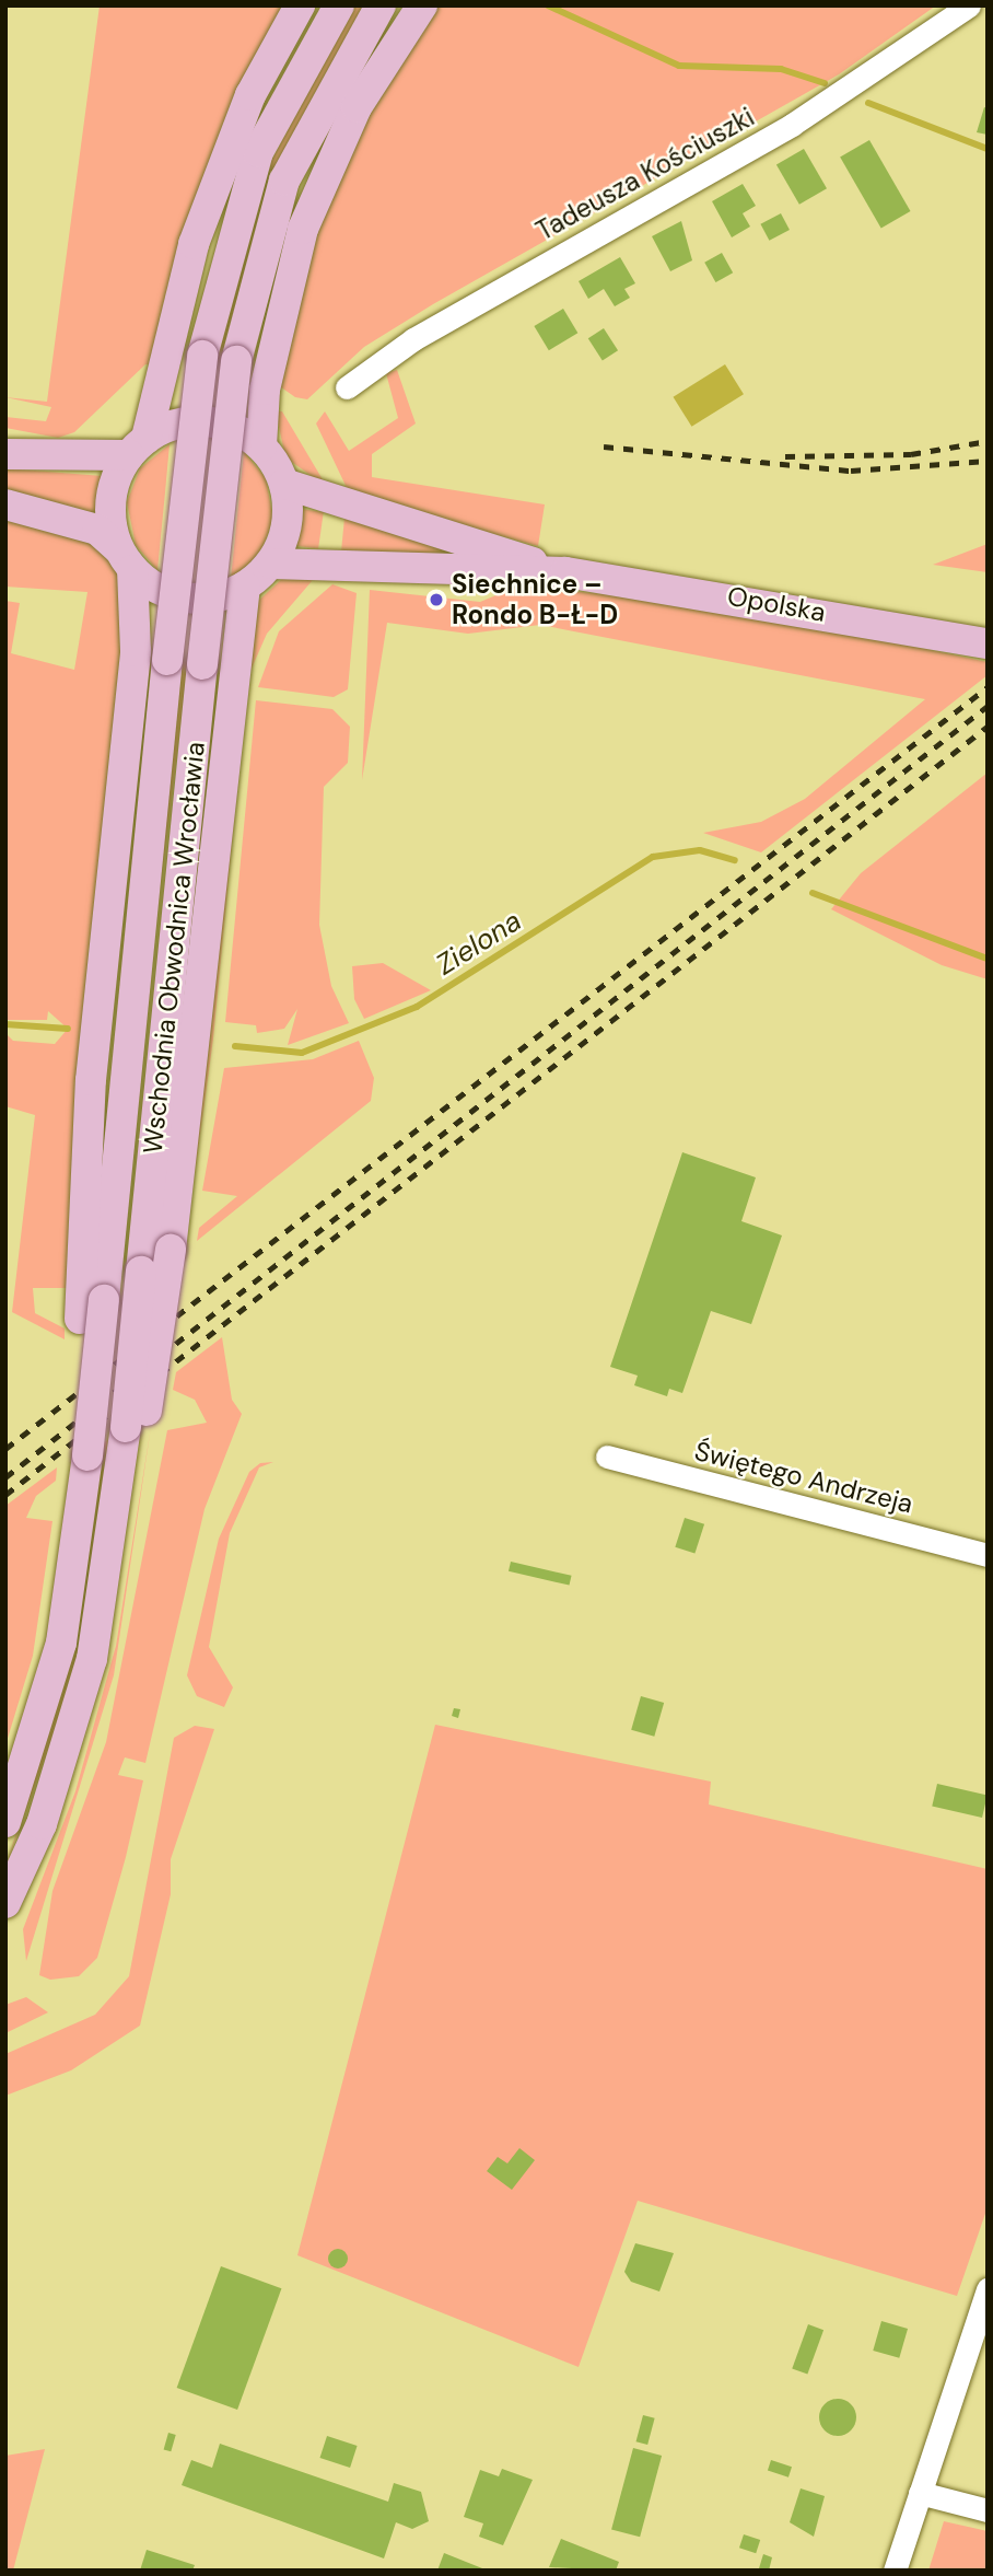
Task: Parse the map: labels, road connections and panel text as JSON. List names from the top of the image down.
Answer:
{
  "streets": {
    "main road": ["Opolska", "Wschodnia Obwodnica Wrocławia"],
    "street": ["Tadeusza Kościuszki", "Świętego Andrzeja"]
  },
  "water": ["Zielona"],
  "places": ["Siechnice – Rondo B-Ł-D"]
}
